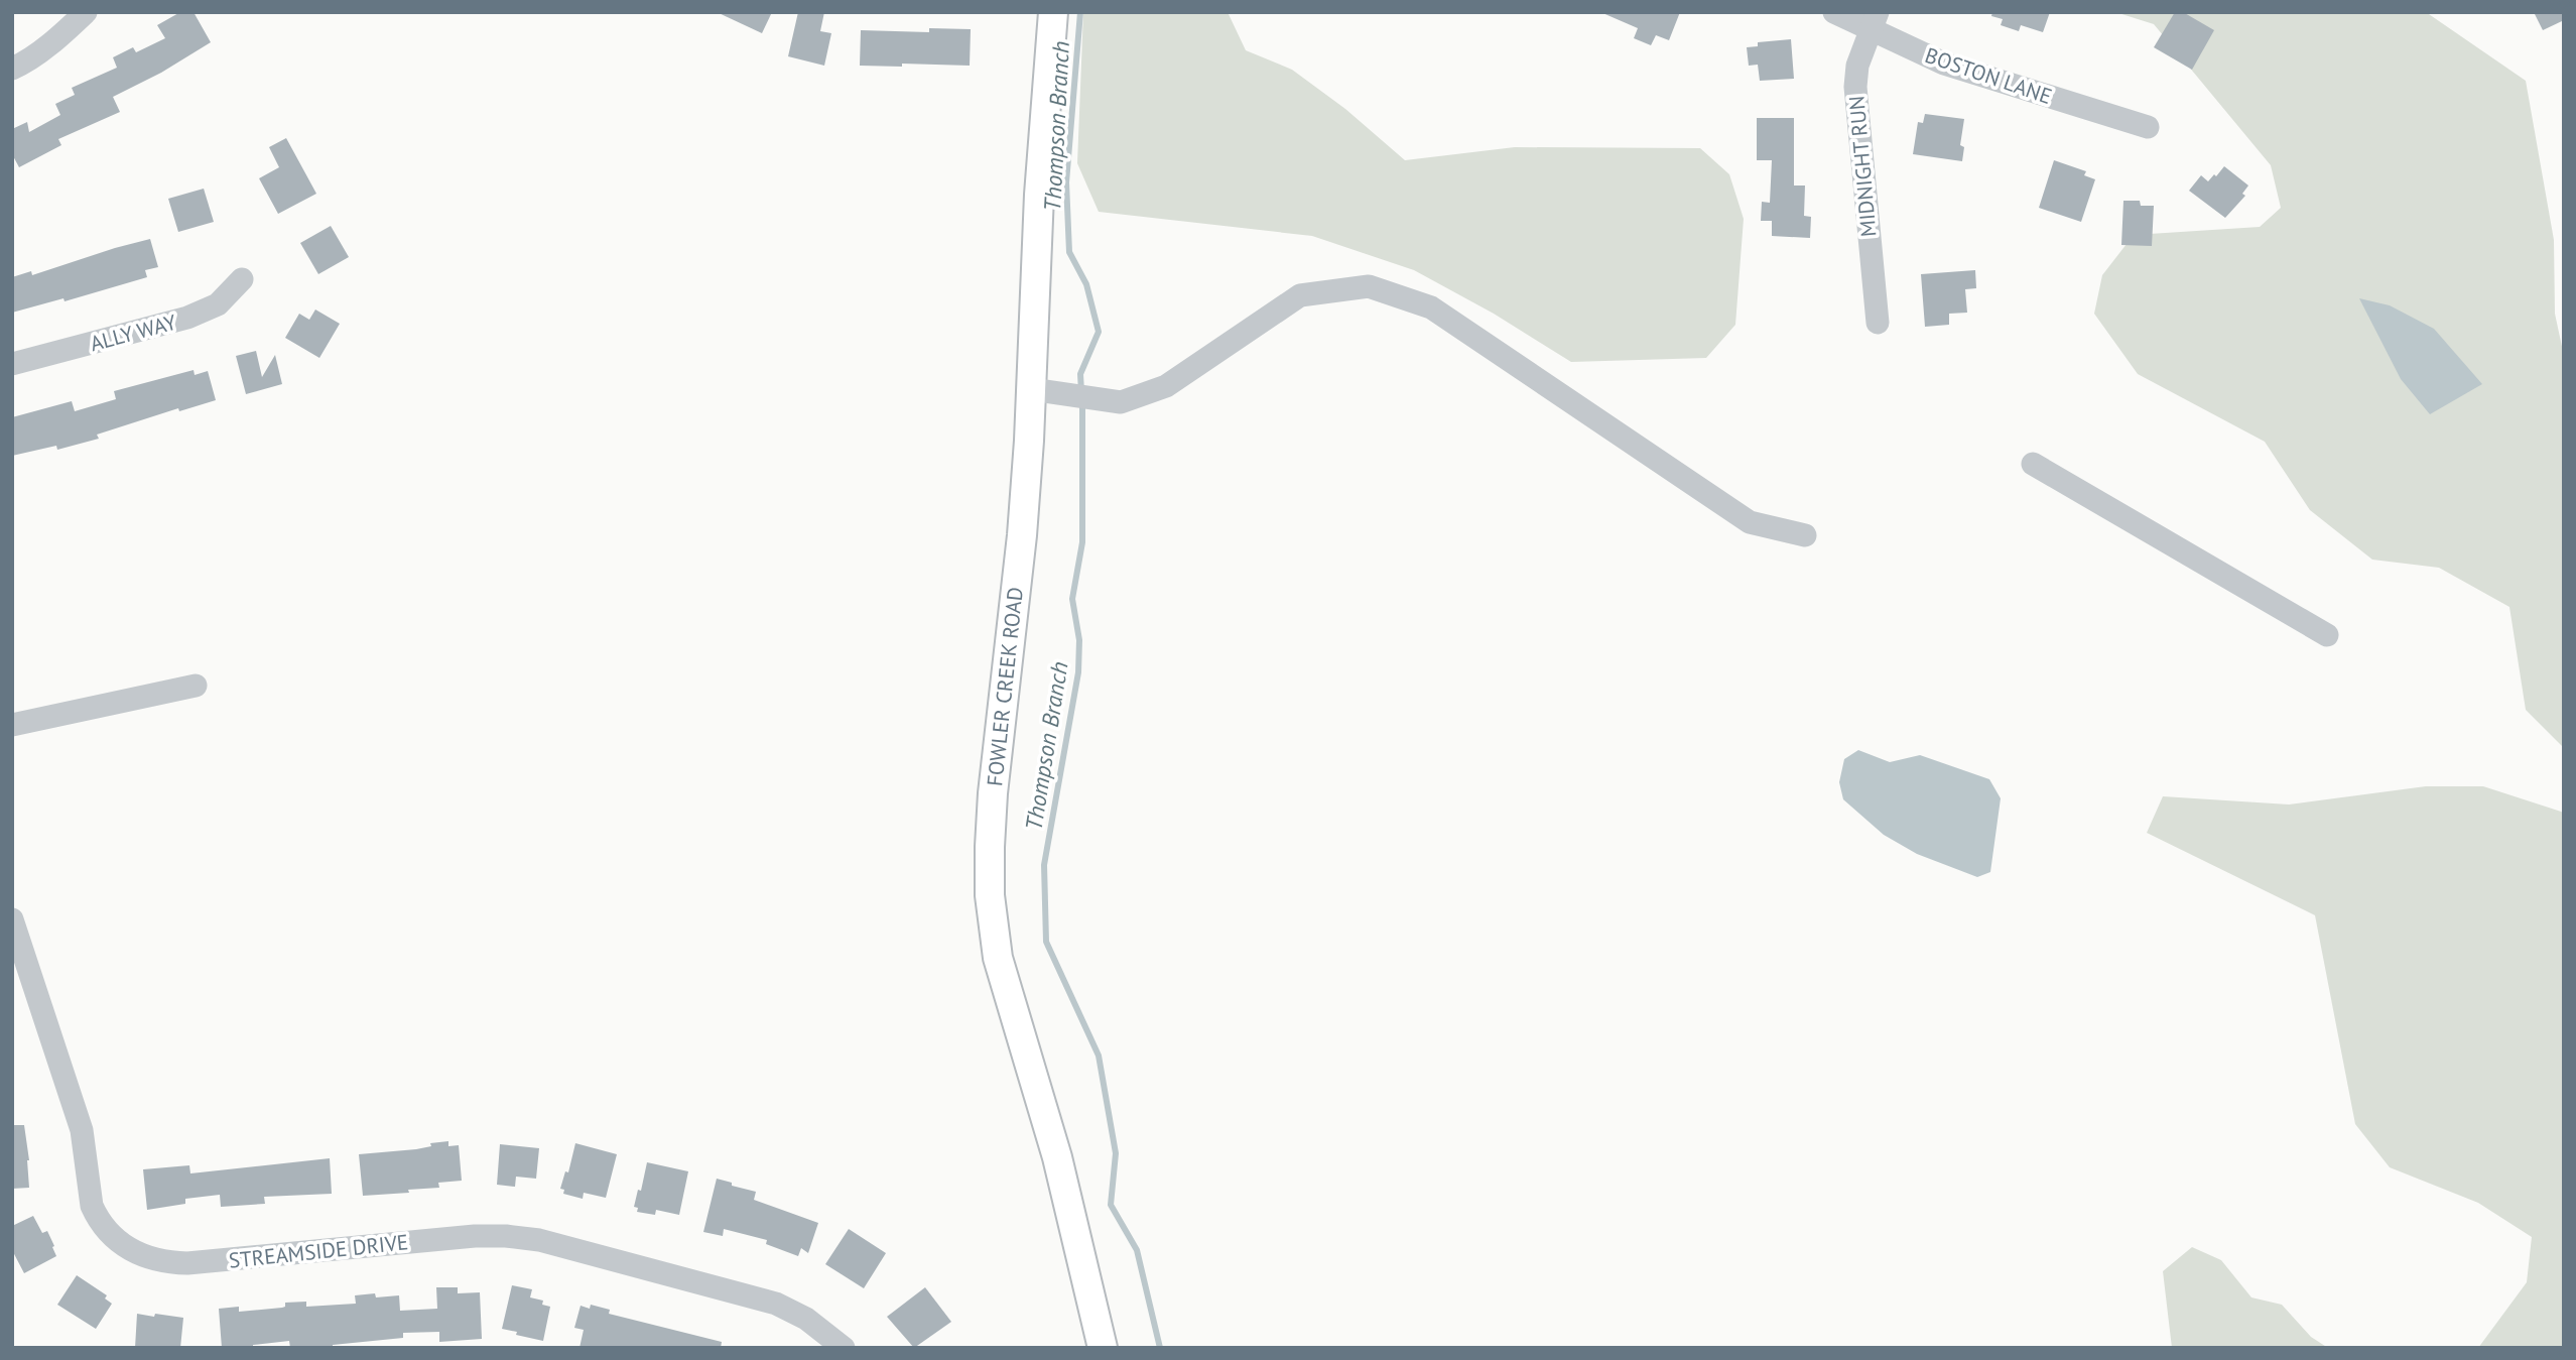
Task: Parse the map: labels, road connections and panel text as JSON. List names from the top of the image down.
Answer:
{
  "streets": {
    "main road": ["FOWLER CREEK ROAD"],
    "street": [
      "BOSTON LANE",
      "MIDNIGHT RUN",
      "ALLY WAY",
      "STREAMSIDE DRIVE"
    ]
  },
  "crossings": [
    ["BOSTON LANE", "MIDNIGHT RUN"]
  ],
  "water": ["Thompson Branch"]
}
